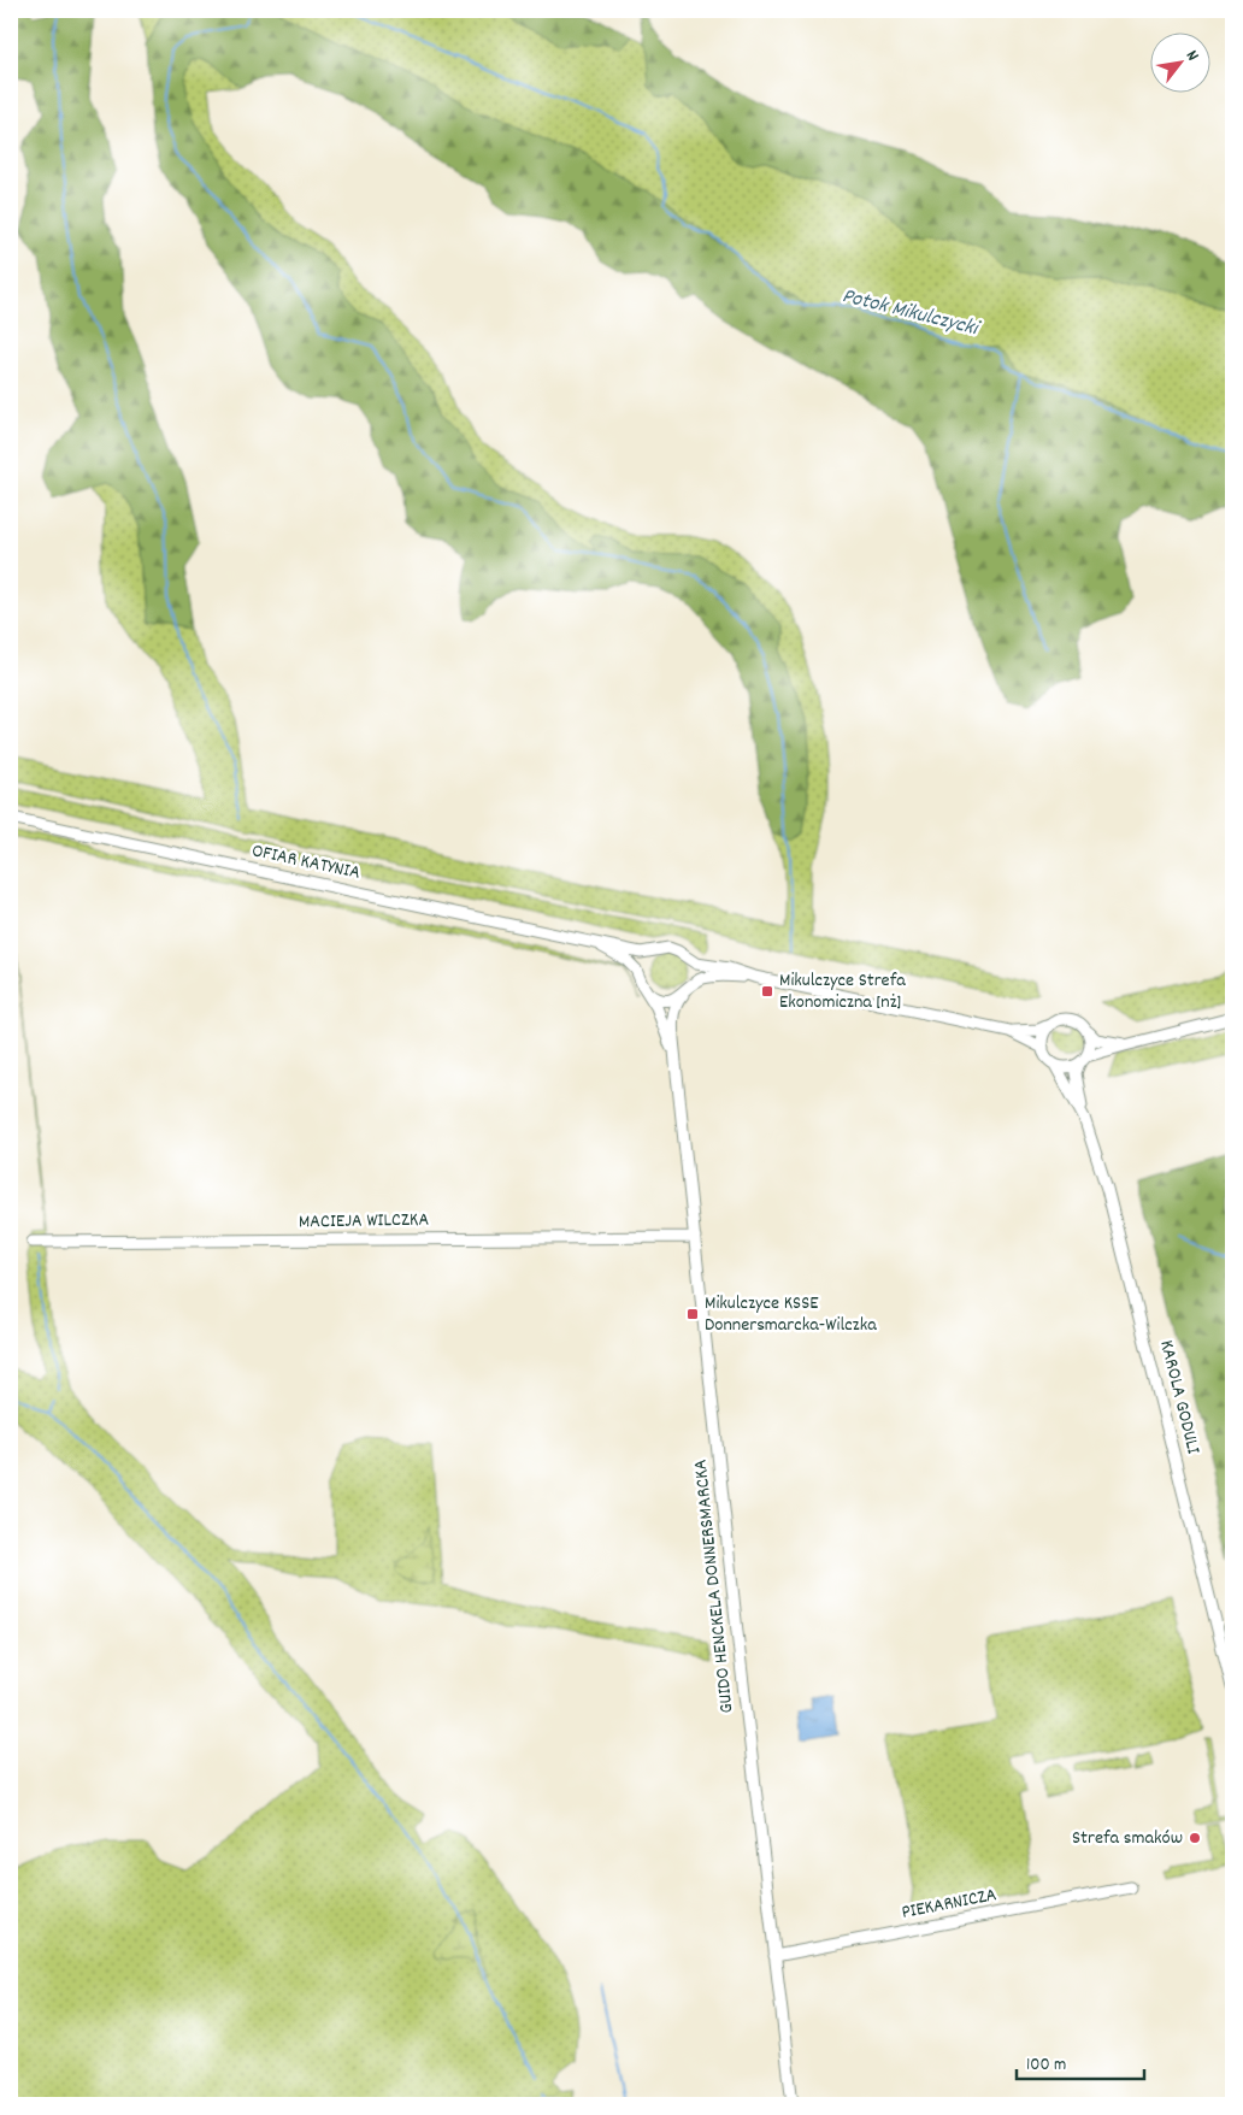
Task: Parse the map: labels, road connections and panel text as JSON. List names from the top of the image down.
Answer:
{
  "streets": {
    "street": [
      "OFIAR KATYNIA",
      "MACIEJA WILCZKA",
      "KAROLA GODULI",
      "GUIDO HENCKELA DONNERSMARCKA",
      "PIEKARNICZA"
    ]
  },
  "crossings": [
    ["OFIAR KATYNIA", "KAROLA GODULI"],
    ["OFIAR KATYNIA", "GUIDO HENCKELA DONNERSMARCKA"],
    ["MACIEJA WILCZKA", "GUIDO HENCKELA DONNERSMARCKA"],
    ["GUIDO HENCKELA DONNERSMARCKA", "PIEKARNICZA"]
  ],
  "water": ["Potok Mikulczycki"],
  "places": {
    "transit": ["Mikulczyce Strefa Ekonomiczna [nż]", "Mikulczyce KSSE Donnersmarcka-Wilczka"],
    "other": ["Strefa smaków"]
  },
  "scale_bar": "100 m",
  "north": "top right"
}
